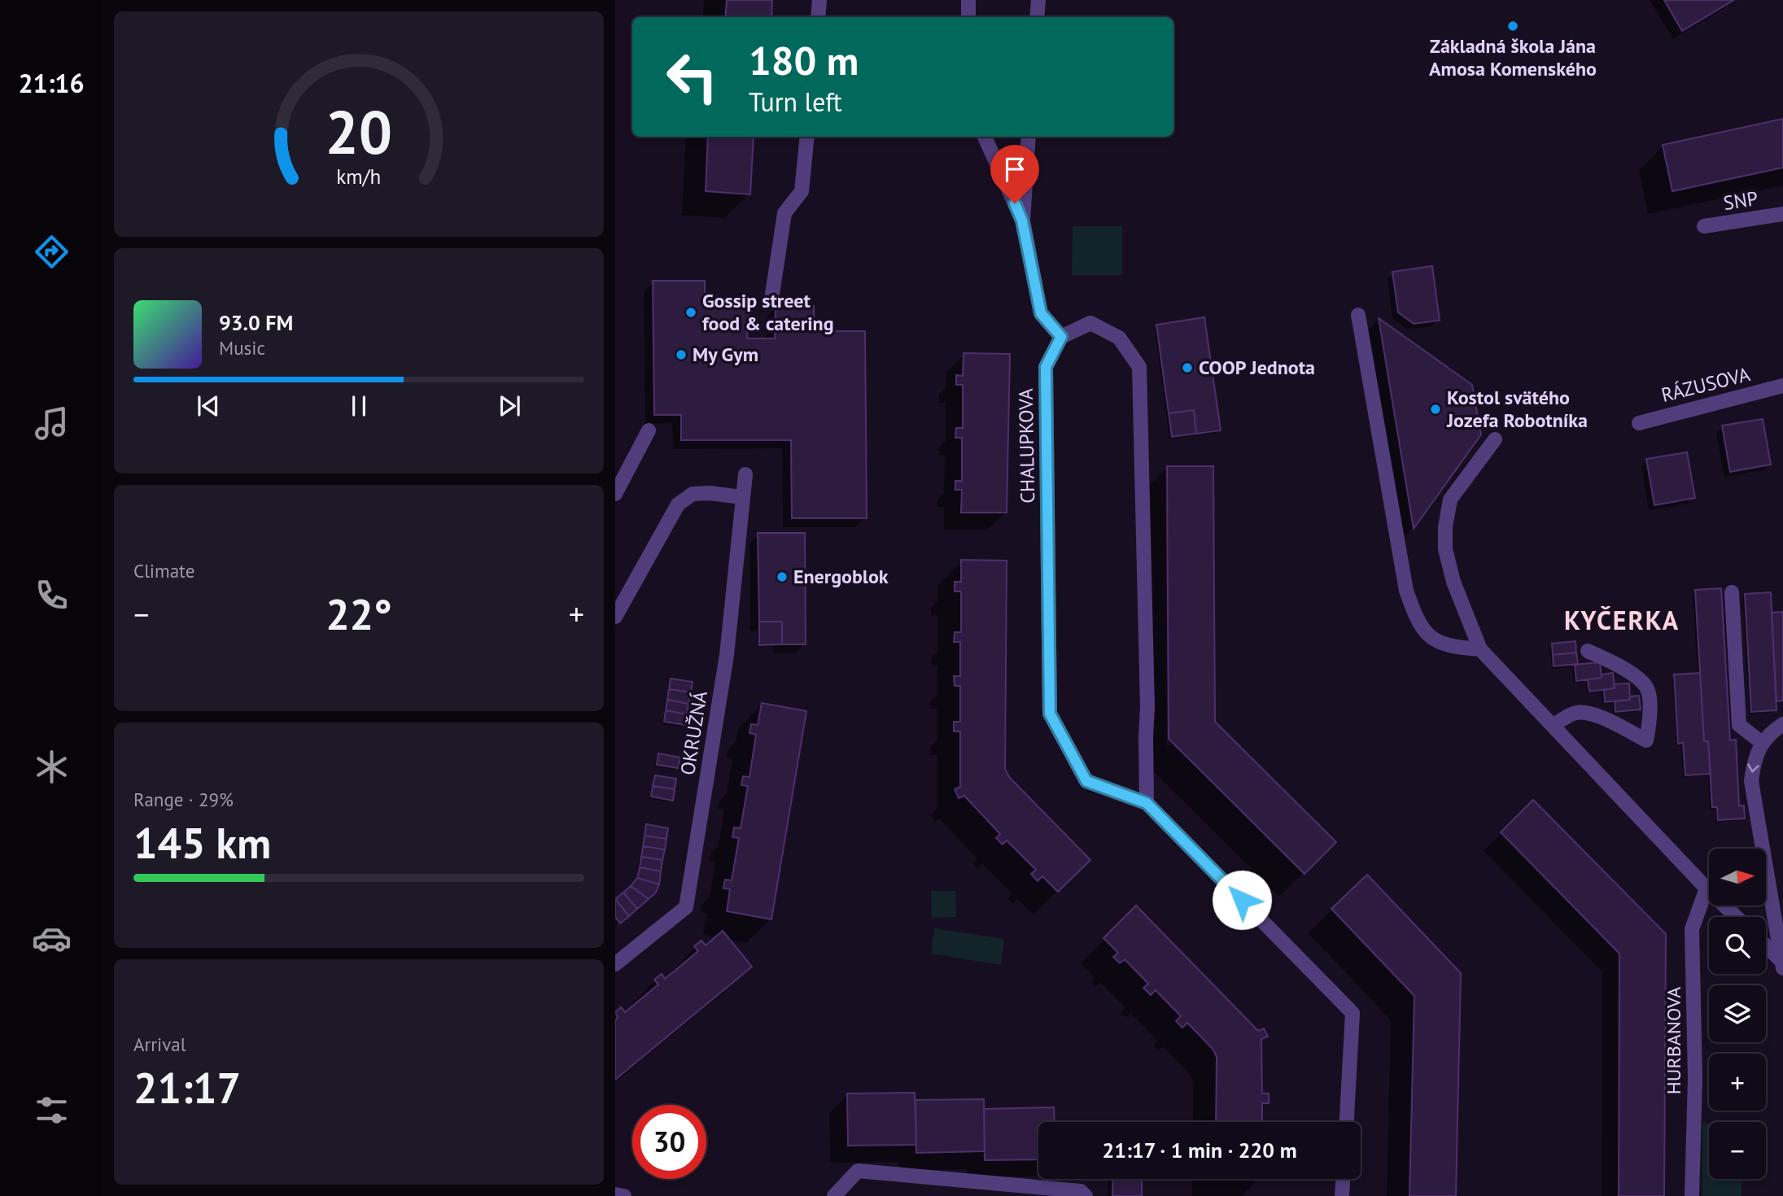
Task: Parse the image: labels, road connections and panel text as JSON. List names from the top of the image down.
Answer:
{
  "streets": {
    "street": [
      "SNP",
      "RÁZUSOVA",
      "CHALUPKOVA",
      "OKRUŽNÁ",
      "HURBANOVA"
    ]
  },
  "districts": ["KYČERKA"],
  "places": [
    "Základná škola Jána Amosa Komenského",
    "Gossip street food & catering",
    "My Gym",
    "COOP Jednota",
    "Kostol svätého Jozefa Robotníka",
    "Energoblok"
  ],
  "north": "right",
  "page": {
    "tabs": "21:16",
    "turn": ["180 m", "Turn left"],
    "song": ["93.0 FM", "Music"],
    "tile": [
      "Climate",
      ["Range · 29%", "145 km"],
      ["Arrival", "21:17"]
    ],
    "heat": ["−", "22°", "+"],
    "map_buttons": ["+", "−"],
    "limit": "30",
    "trip": "21:17 · 1 min · 220 m",
    "gauge": ["20", "km/h"]
  }
}
